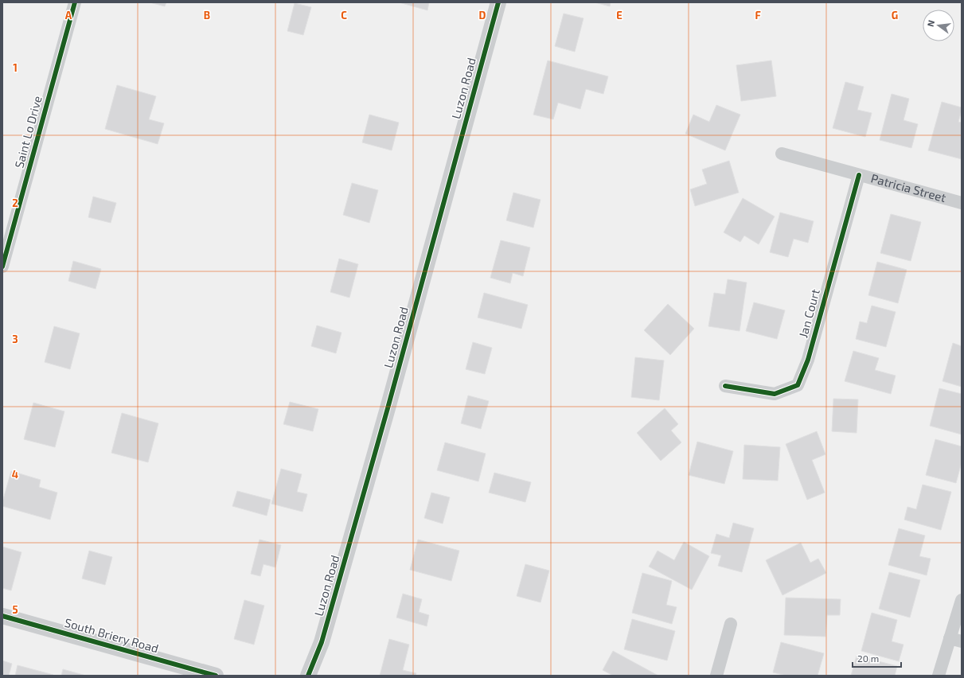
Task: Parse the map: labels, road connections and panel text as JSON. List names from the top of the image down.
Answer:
{
  "streets": {
    "street": [
      "Luzon Road",
      "Saint Lo Drive",
      "Patricia Street",
      "Jan Court",
      "South Briery Road"
    ]
  },
  "crossings": [
    ["Patricia Street", "Jan Court"]
  ],
  "scale_bar": "20 m",
  "north": "left",
  "grid": {
    "columns": [
      "A",
      "B",
      "C",
      "D",
      "E",
      "F",
      "G"
    ],
    "rows": [
      "1",
      "2",
      "3",
      "4",
      "5"
    ]
  }
}
